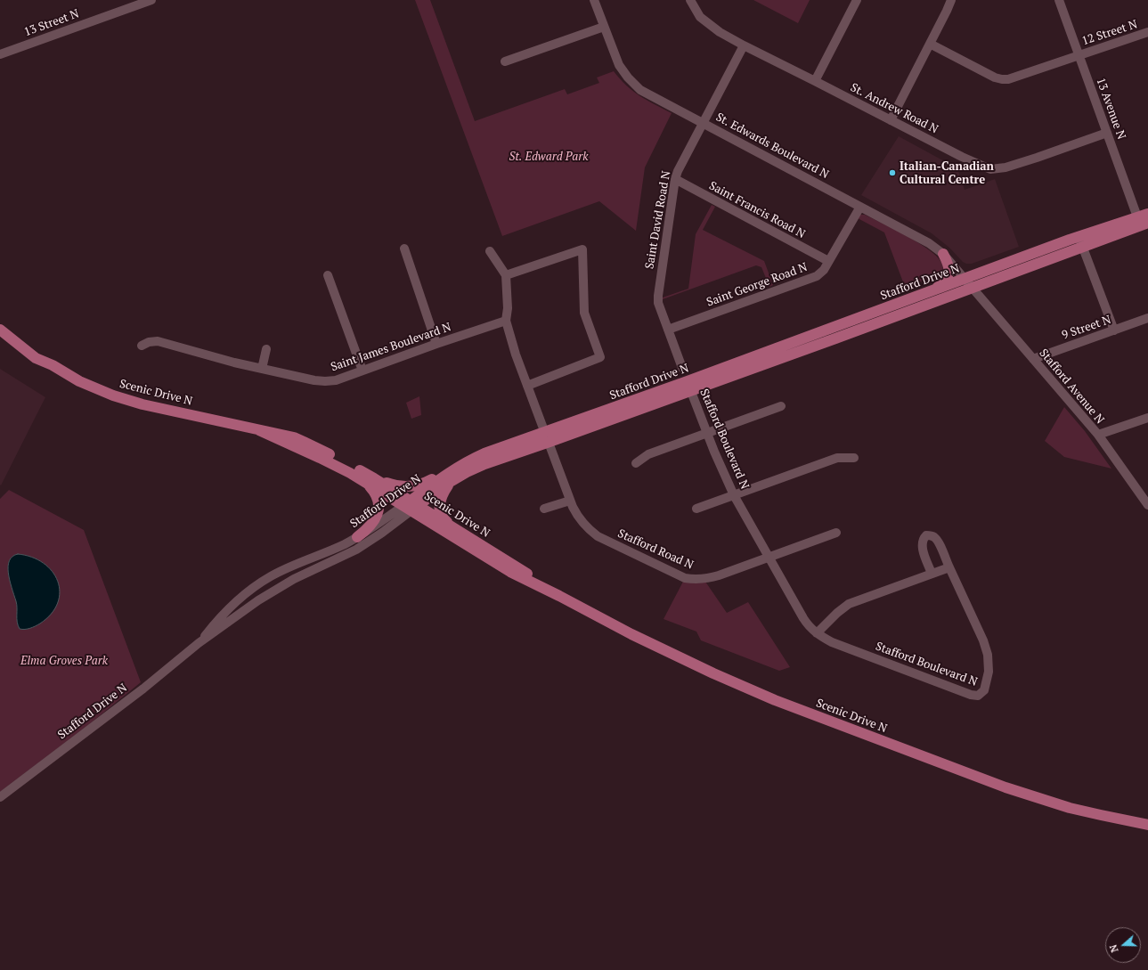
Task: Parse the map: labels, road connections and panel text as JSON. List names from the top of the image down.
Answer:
{
  "streets": {
    "main road": ["Stafford Drive N", "Scenic Drive N"],
    "street": [
      "13 Street N",
      "12 Street N",
      "St. Andrew Road N",
      "13 Avenue N",
      "St. Edwards Boulevard N",
      "Saint Francis Road N",
      "Saint David Road N",
      "Saint George Road N",
      "9 Street N",
      "Saint James Boulevard N",
      "Stafford Avenue N",
      "Stafford Boulevard N",
      "Stafford Road N"
    ]
  },
  "crossings": [
    ["12 Street N", "13 Avenue N"],
    ["St. Andrew Road N", "13 Avenue N"],
    ["St. Andrew Road N", "Saint David Road N"],
    ["13 Avenue N", "Stafford Drive N"],
    ["St. Edwards Boulevard N", "Saint David Road N"],
    ["St. Edwards Boulevard N", "Stafford Drive N"],
    ["St. Edwards Boulevard N", "Saint George Road N"],
    ["St. Edwards Boulevard N", "Stafford Avenue N"],
    ["Saint Francis Road N", "Saint David Road N"],
    ["Saint Francis Road N", "Saint George Road N"],
    ["Saint David Road N", "Saint George Road N"],
    ["Stafford Drive N", "Stafford Avenue N"],
    ["Stafford Drive N", "Scenic Drive N"],
    ["Stafford Drive N", "Stafford Boulevard N"],
    ["Stafford Drive N", "Stafford Road N"],
    ["9 Street N", "Stafford Avenue N"],
    ["Stafford Boulevard N", "Stafford Road N"]
  ],
  "parks": ["St. Edward Park", "Elma Groves Park"],
  "places": ["Italian-Canadian Cultural Centre"],
  "north": "left"
}
